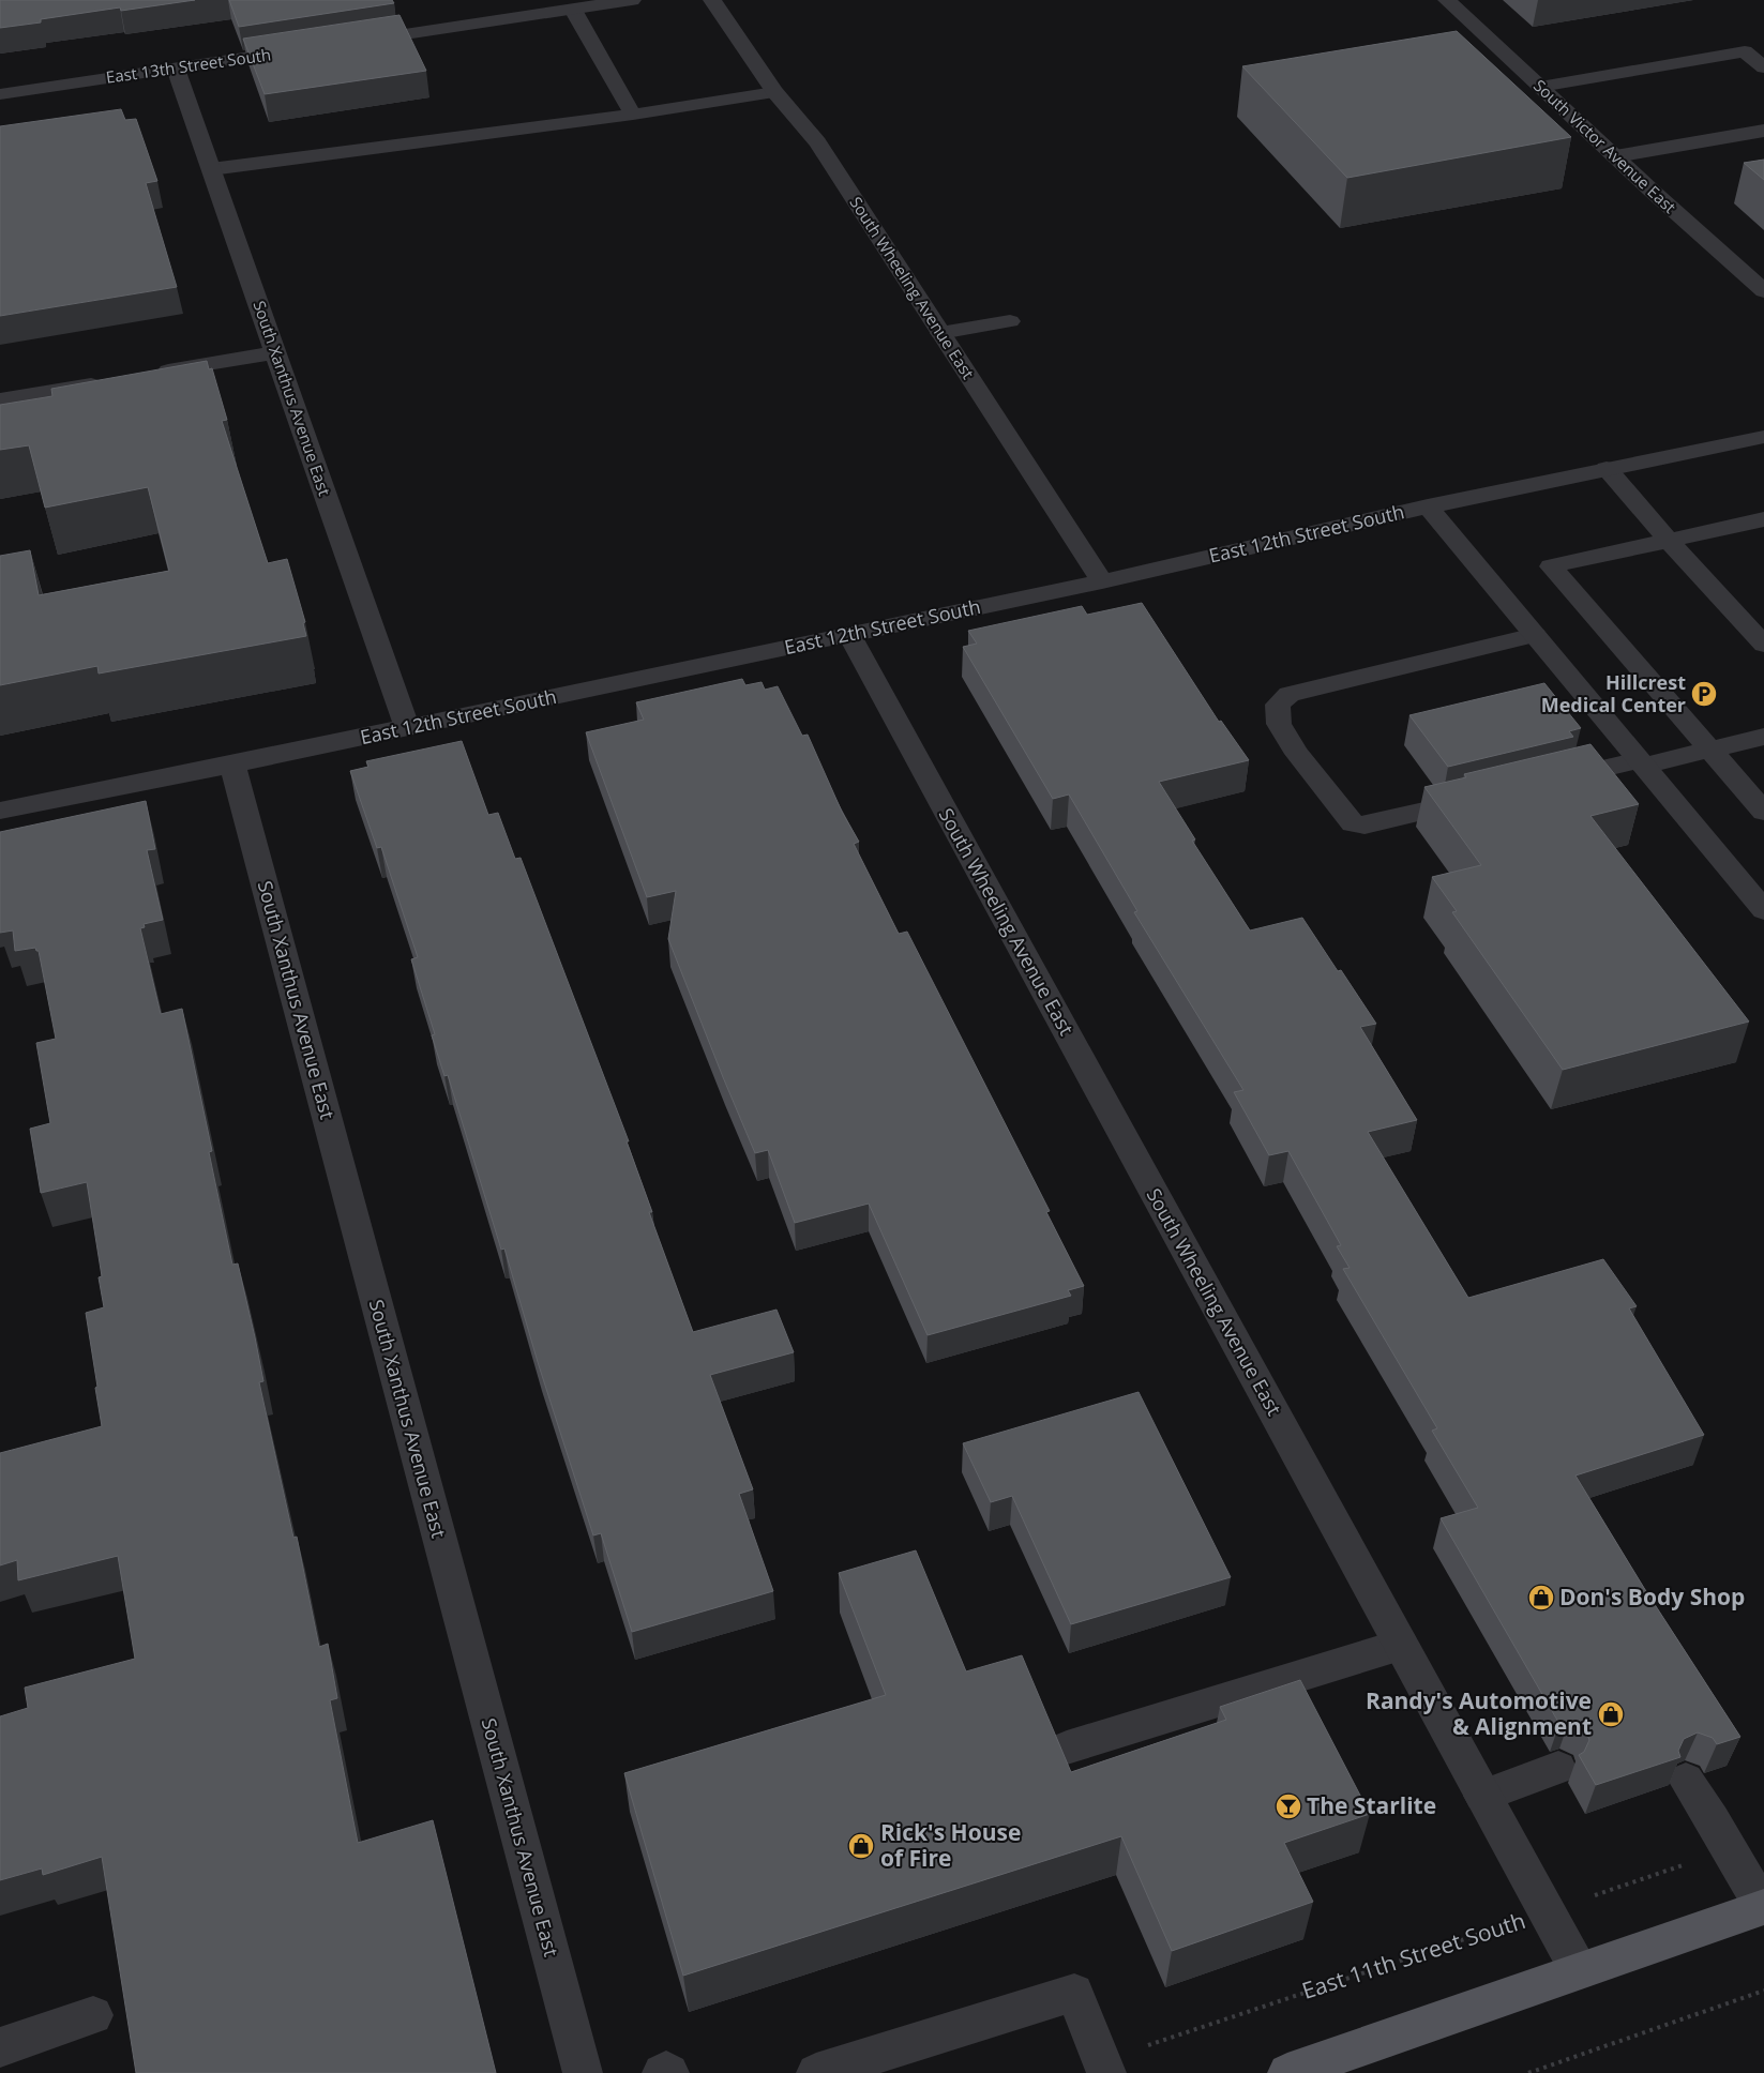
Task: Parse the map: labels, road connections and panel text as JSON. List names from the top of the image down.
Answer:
{
  "streets": {
    "street": [
      "East 13th Street South",
      "South Victor Avenue East",
      "South Wheeling Avenue East",
      "South Xanthus Avenue East",
      "East 12th Street South"
    ],
    "path": ["East 11th Street South"]
  },
  "crossings": [
    ["East 13th Street South", "South Xanthus Avenue East"],
    ["South Wheeling Avenue East", "East 12th Street South"],
    ["South Wheeling Avenue East", "East 11th Street South"],
    ["South Xanthus Avenue East", "East 12th Street South"]
  ],
  "places": {
    "parking": ["Hillcrest Medical Center"],
    "shop": ["Don's Body Shop", "Randy's Automotive & Alignment", "Rick's House of Fire"],
    "bar": ["The Starlite"]
  }
}
